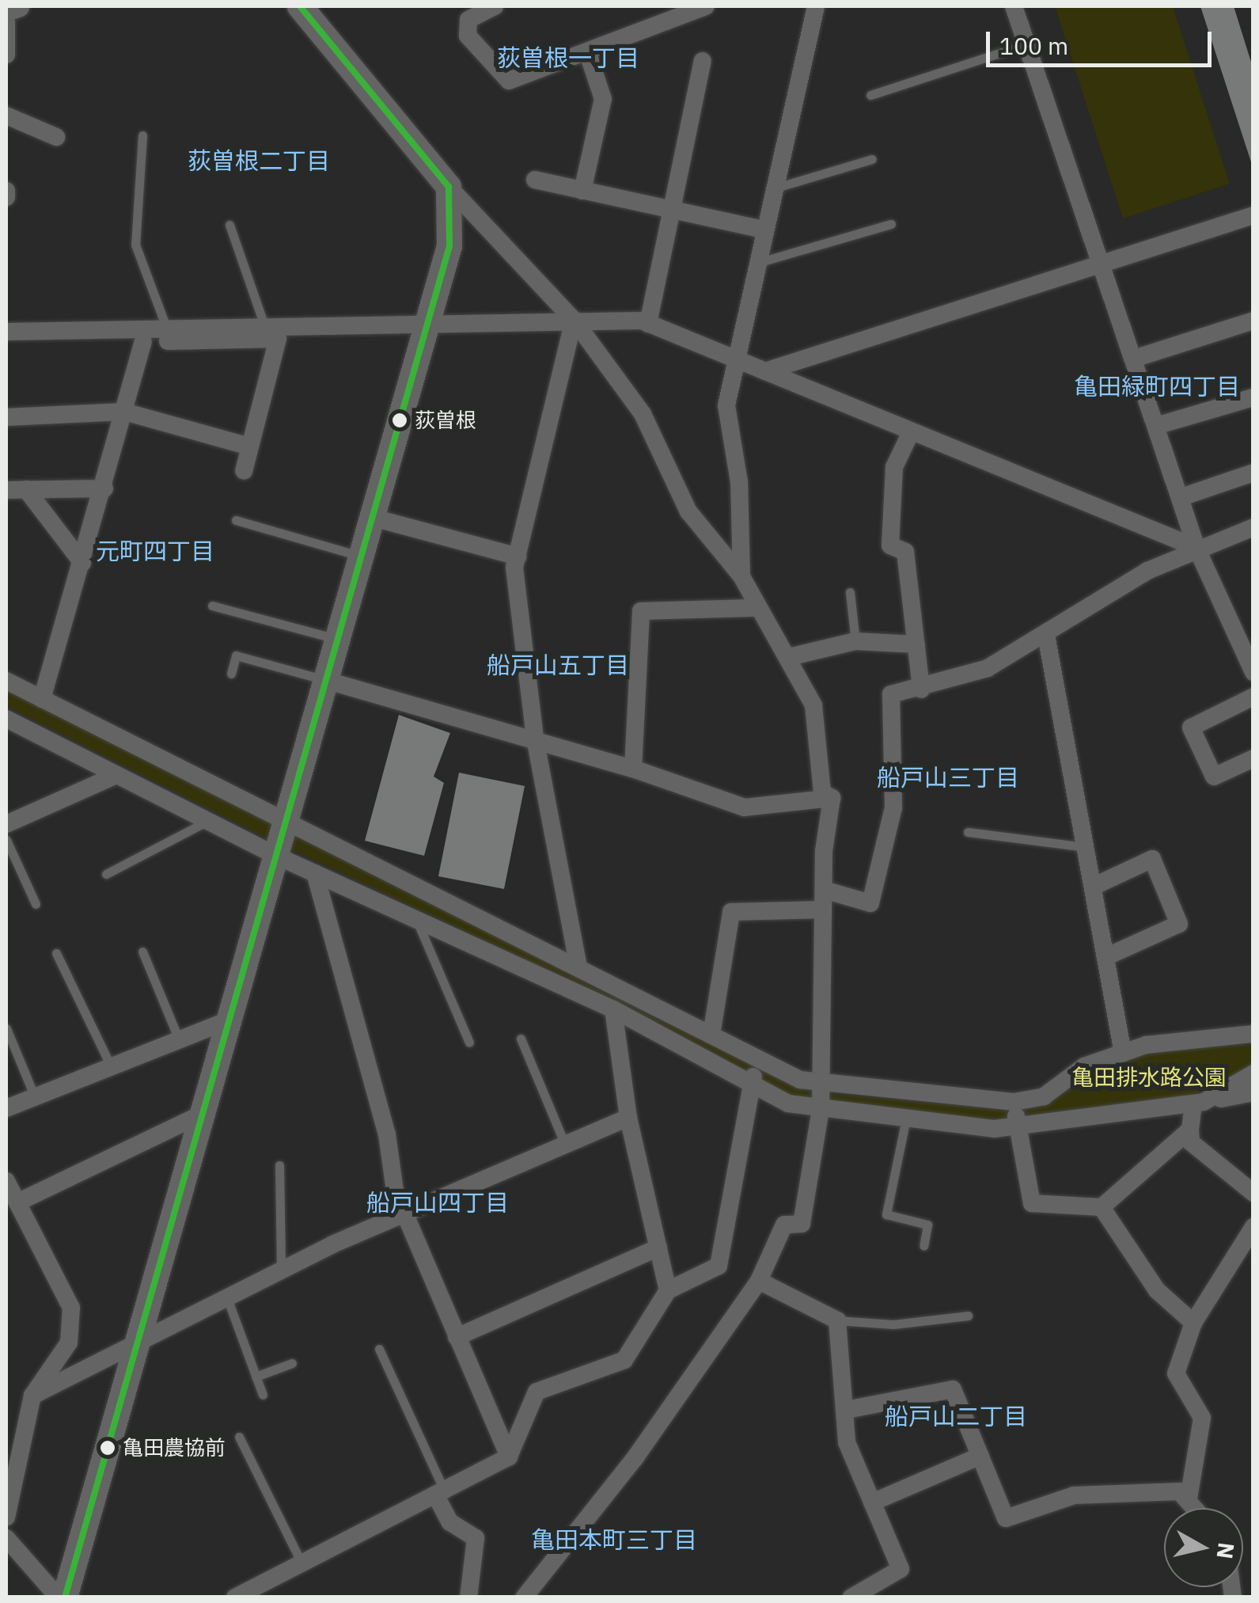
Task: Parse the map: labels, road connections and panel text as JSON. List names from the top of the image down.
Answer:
{
  "districts": [
    "荻曽根一丁目",
    "荻曽根二丁目",
    "亀田緑町四丁目",
    "元町四丁目",
    "船戸山五丁目",
    "船戸山三丁目",
    "船戸山四丁目",
    "船戸山二丁目",
    "亀田本町三丁目"
  ],
  "parks": ["亀田排水路公園"],
  "places": ["荻曽根", "亀田農協前"],
  "scale_bar": "100 m",
  "north": "right"
}
